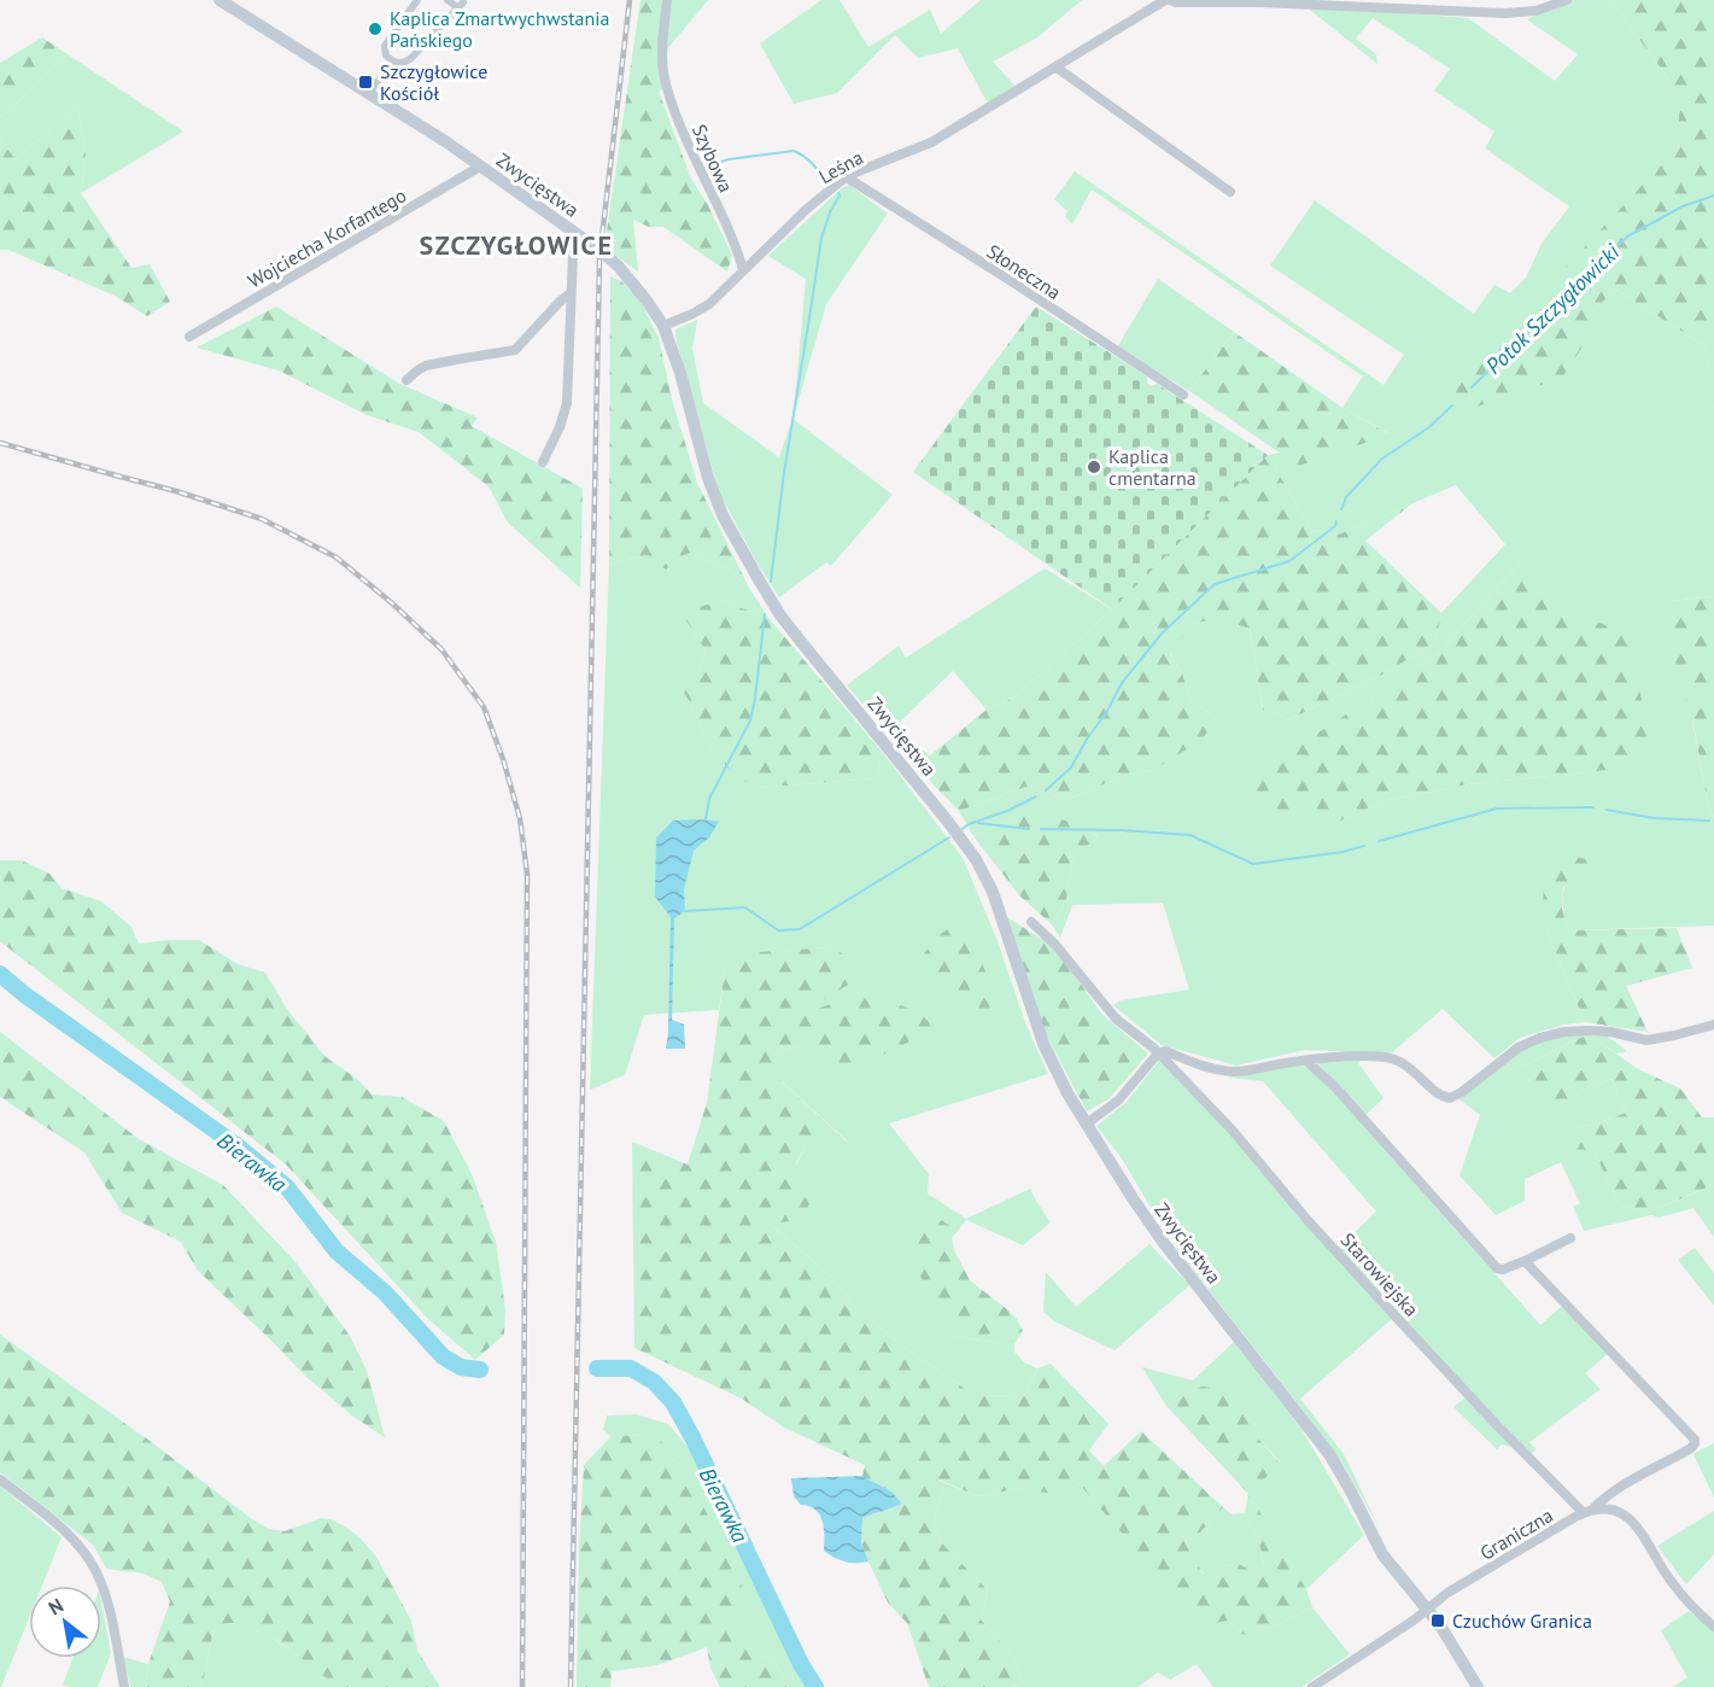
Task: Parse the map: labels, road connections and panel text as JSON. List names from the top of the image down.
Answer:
{
  "streets": {
    "main road": ["Zwycięstwa"],
    "street": [
      "Szybowa",
      "Leśna",
      "Wojciecha Korfantego",
      "Słoneczna",
      "Starowiejska",
      "Graniczna"
    ]
  },
  "crossings": [
    ["Szybowa", "Leśna"],
    ["Leśna", "Zwycięstwa"],
    ["Leśna", "Słoneczna"],
    ["Zwycięstwa", "Wojciecha Korfantego"],
    ["Zwycięstwa", "Graniczna"],
    ["Starowiejska", "Graniczna"]
  ],
  "districts": ["SZCZYGŁOWICE"],
  "water": ["Potok Szczygłowicki", "Bierawka"],
  "places": {
    "other": ["Kaplica Zmartwychwstania Pańskiego", "Kaplica cmentarna"],
    "transit": ["Szczygłowice Kościół", "Czuchów Granica"]
  },
  "north": "top left"
}
